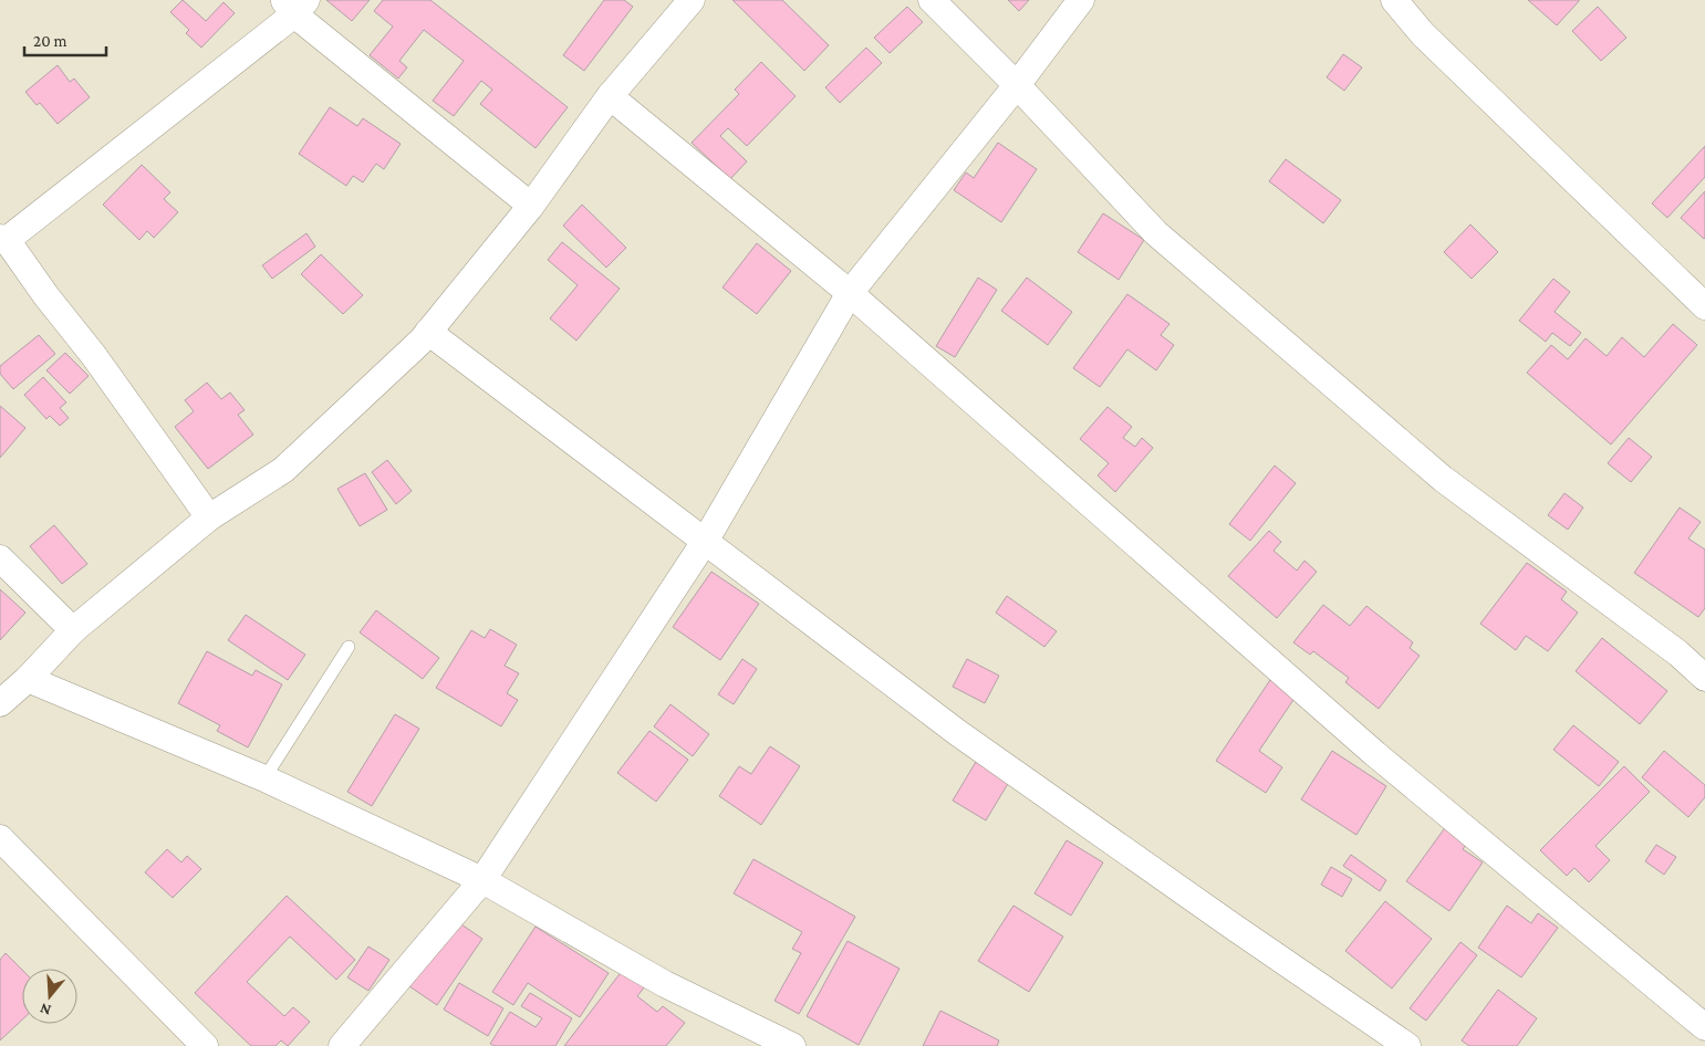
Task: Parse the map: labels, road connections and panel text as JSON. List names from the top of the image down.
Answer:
{
  "scale_bar": "20 m",
  "north": "bottom"
}
